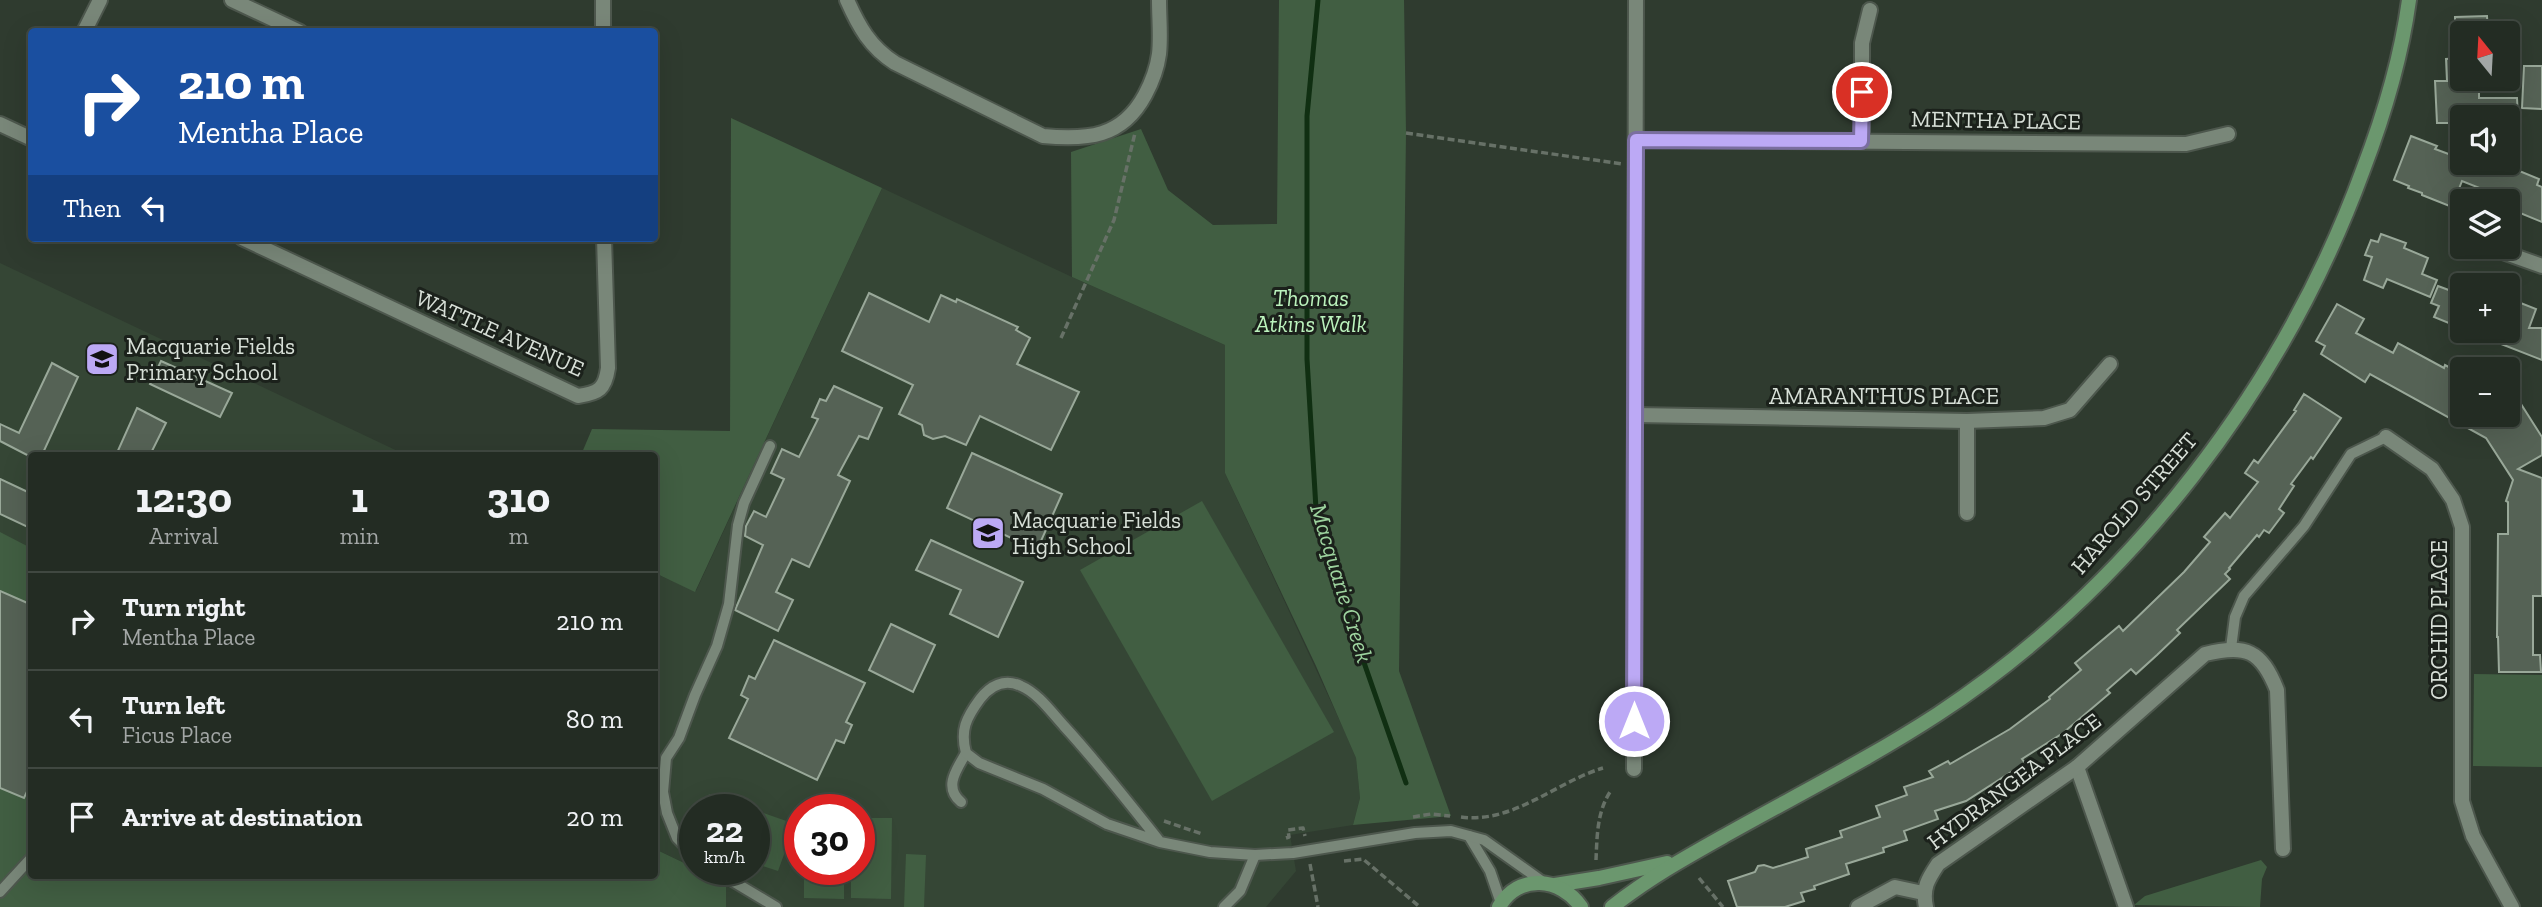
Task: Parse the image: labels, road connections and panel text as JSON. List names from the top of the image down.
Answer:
{
  "streets": {
    "main road": ["HAROLD STREET"],
    "street": [
      "MENTHA PLACE",
      "WATTLE AVENUE",
      "AMARANTHUS PLACE",
      "ORCHID PLACE",
      "HYDRANGEA PLACE"
    ]
  },
  "crossings": [
    ["ORCHID PLACE", "HYDRANGEA PLACE"]
  ],
  "water": ["Macquarie Creek"],
  "parks": ["Thomas Atkins Walk"],
  "places": {
    "school or university": ["Macquarie Fields Primary School", "Macquarie Fields High School"]
  },
  "north": "top",
  "page": {
    "map_buttons": ["+", "−"],
    "turn": ["210 m", "Mentha Place"],
    "then": "Then",
    "eta": [
      "12:30",
      "Arrival",
      "1",
      "min",
      "310",
      "m"
    ],
    "list": [
      {
        "name": "Turn right",
        "note": "Mentha Place",
        "value": "210 m"
      },
      {
        "name": "Turn left",
        "note": "Ficus Place",
        "value": "80 m"
      },
      {
        "name": "Arrive at destination",
        "value": "20 m"
      }
    ],
    "speed": "22 km/h",
    "limit": "30"
  }
}
